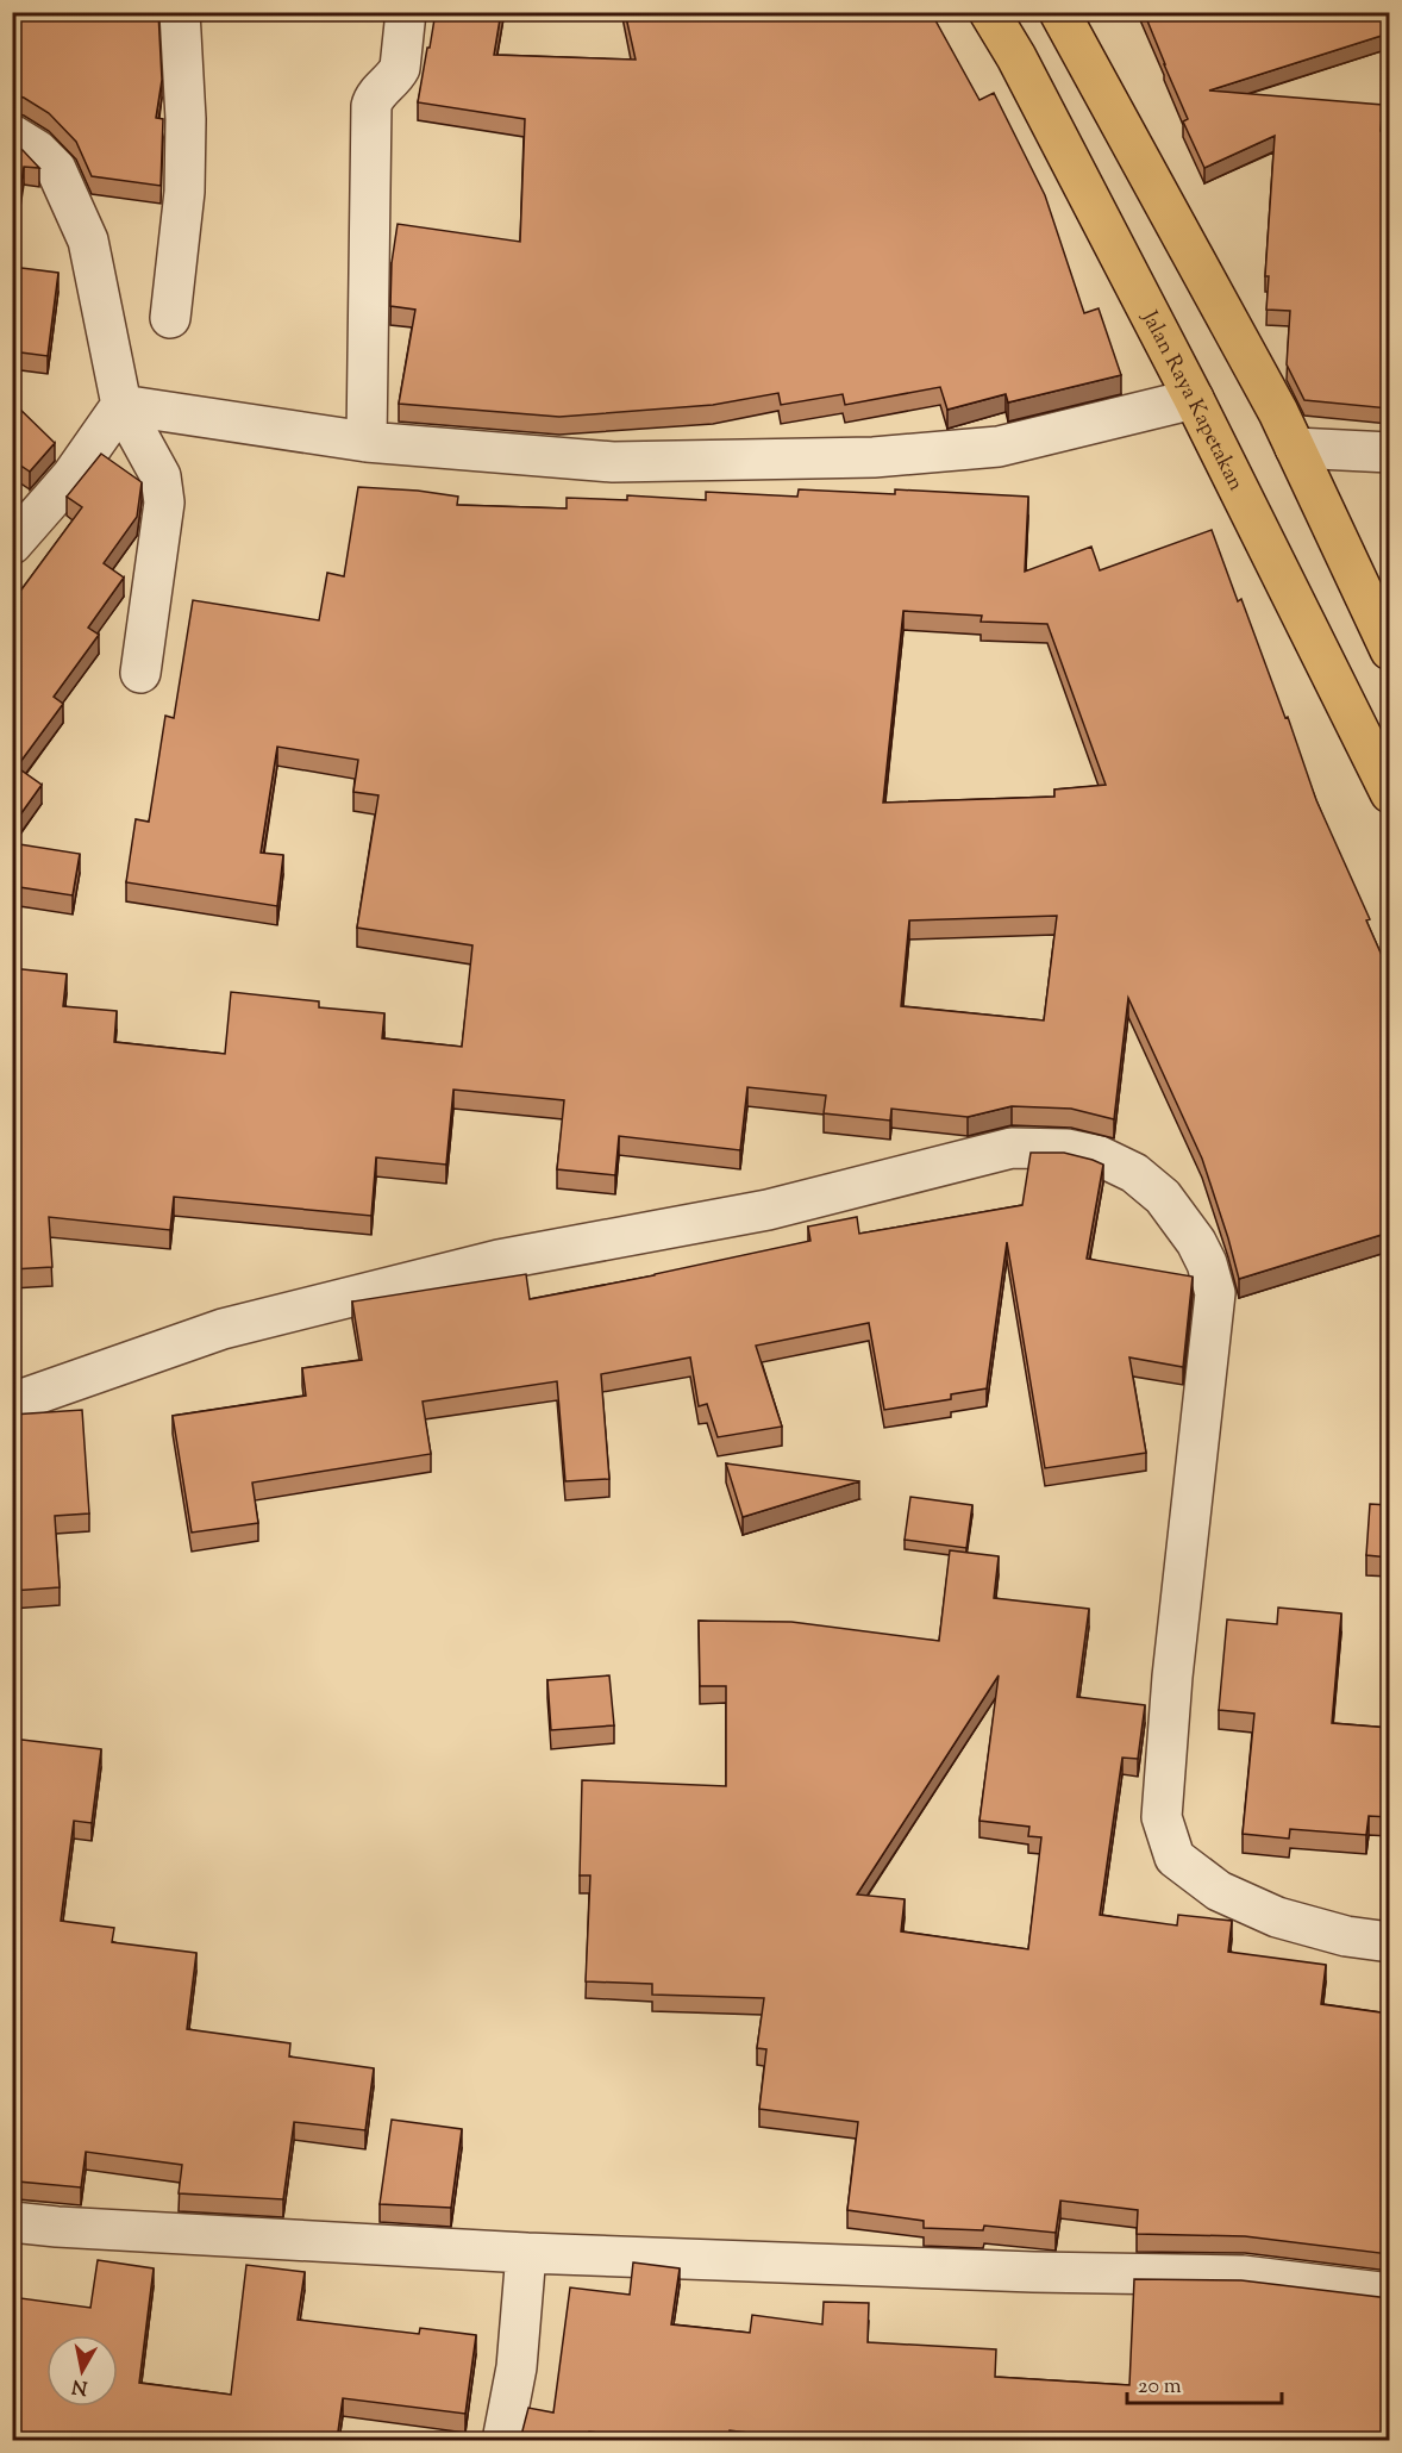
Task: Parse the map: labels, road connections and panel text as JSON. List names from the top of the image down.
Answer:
{
  "streets": {
    "highway": ["Jalan Raya Kapetakan"]
  },
  "scale_bar": "20 m",
  "north": "bottom"
}
